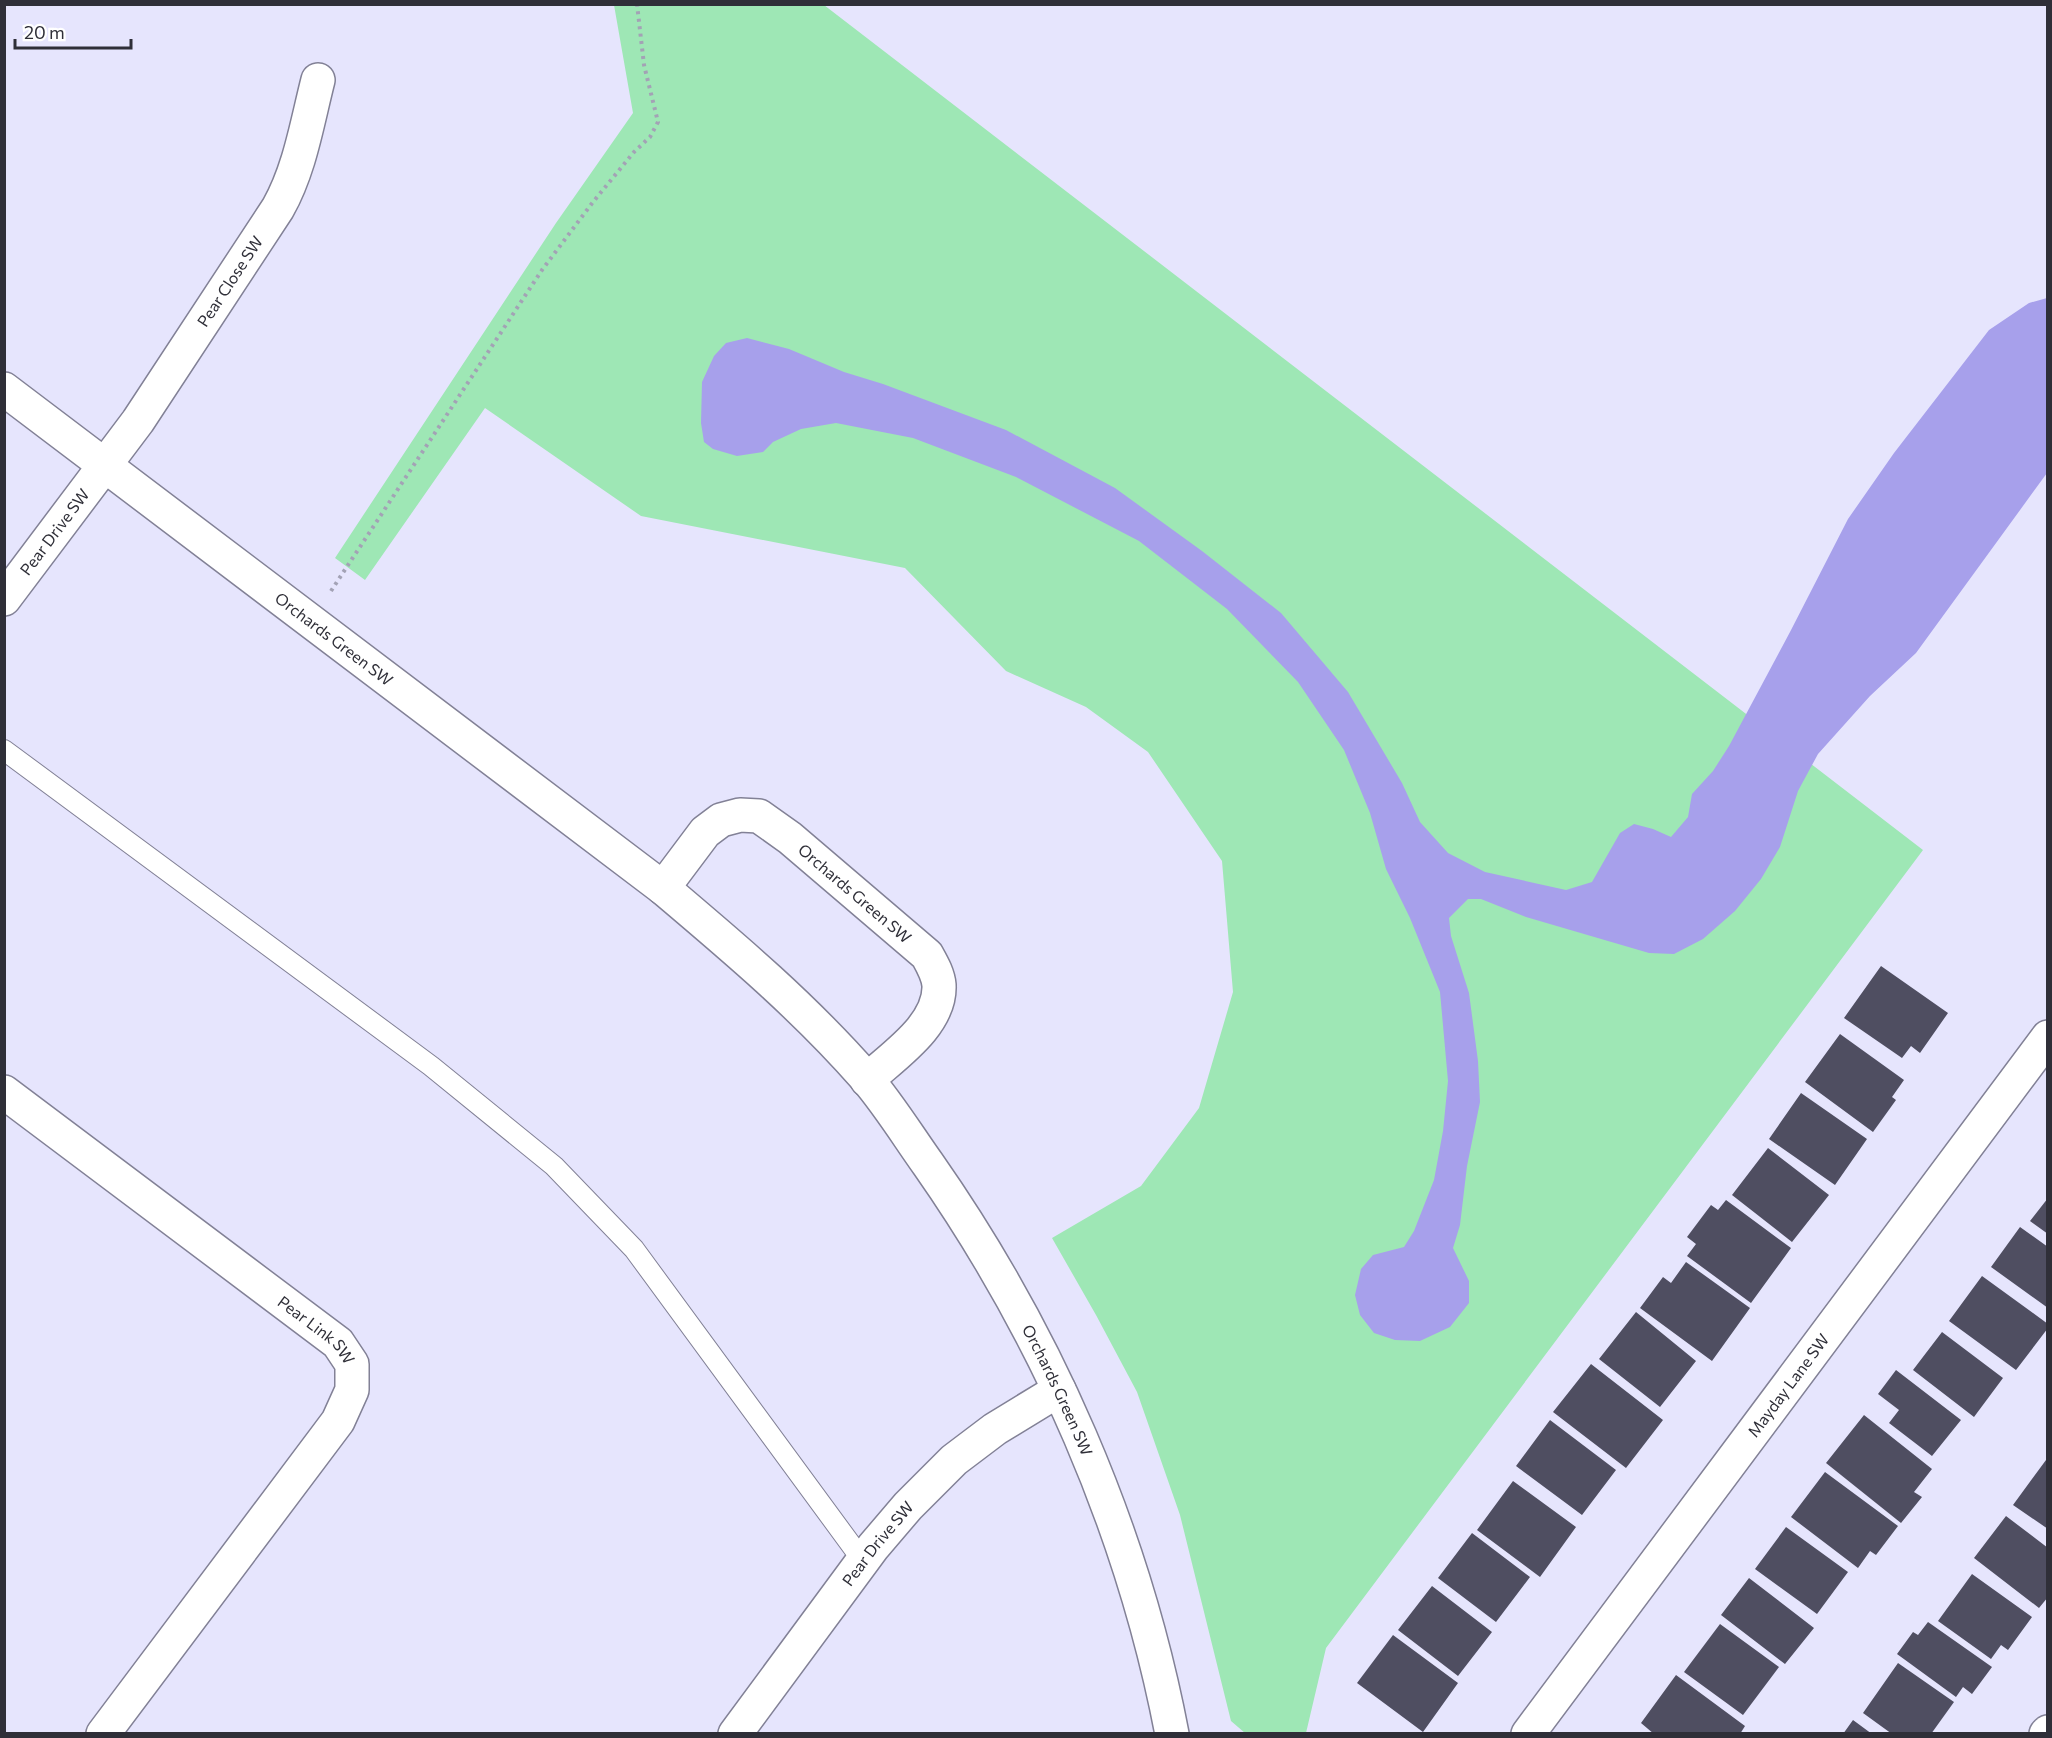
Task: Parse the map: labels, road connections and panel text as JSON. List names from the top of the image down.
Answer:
{
  "streets": {
    "street": [
      "Pear Close SW",
      "Pear Drive SW",
      "Orchards Green SW",
      "Pear Link SW",
      "Mayday Lane SW"
    ]
  },
  "crossings": [
    ["Pear Close SW", "Pear Drive SW"],
    ["Pear Close SW", "Orchards Green SW"],
    ["Pear Drive SW", "Orchards Green SW"]
  ],
  "scale_bar": "20 m"
}
